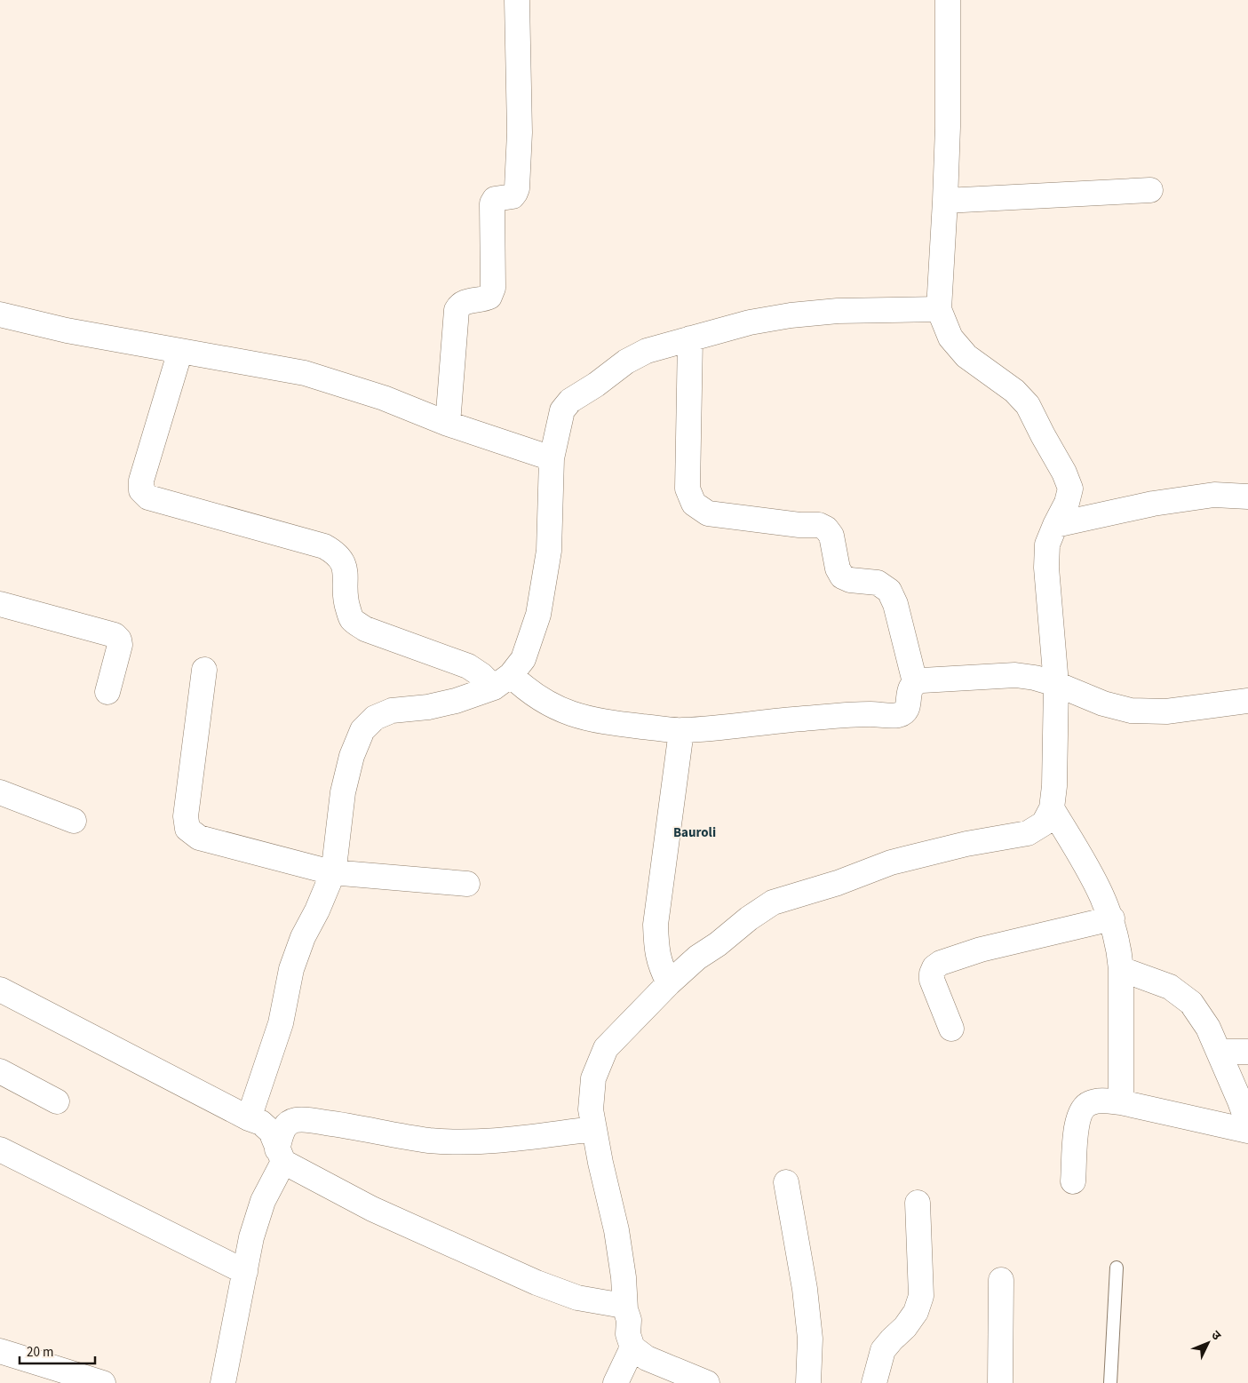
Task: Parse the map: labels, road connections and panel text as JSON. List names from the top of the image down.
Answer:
{
  "districts": ["Bauroli"],
  "scale_bar": "20 m",
  "north": "top right"
}
